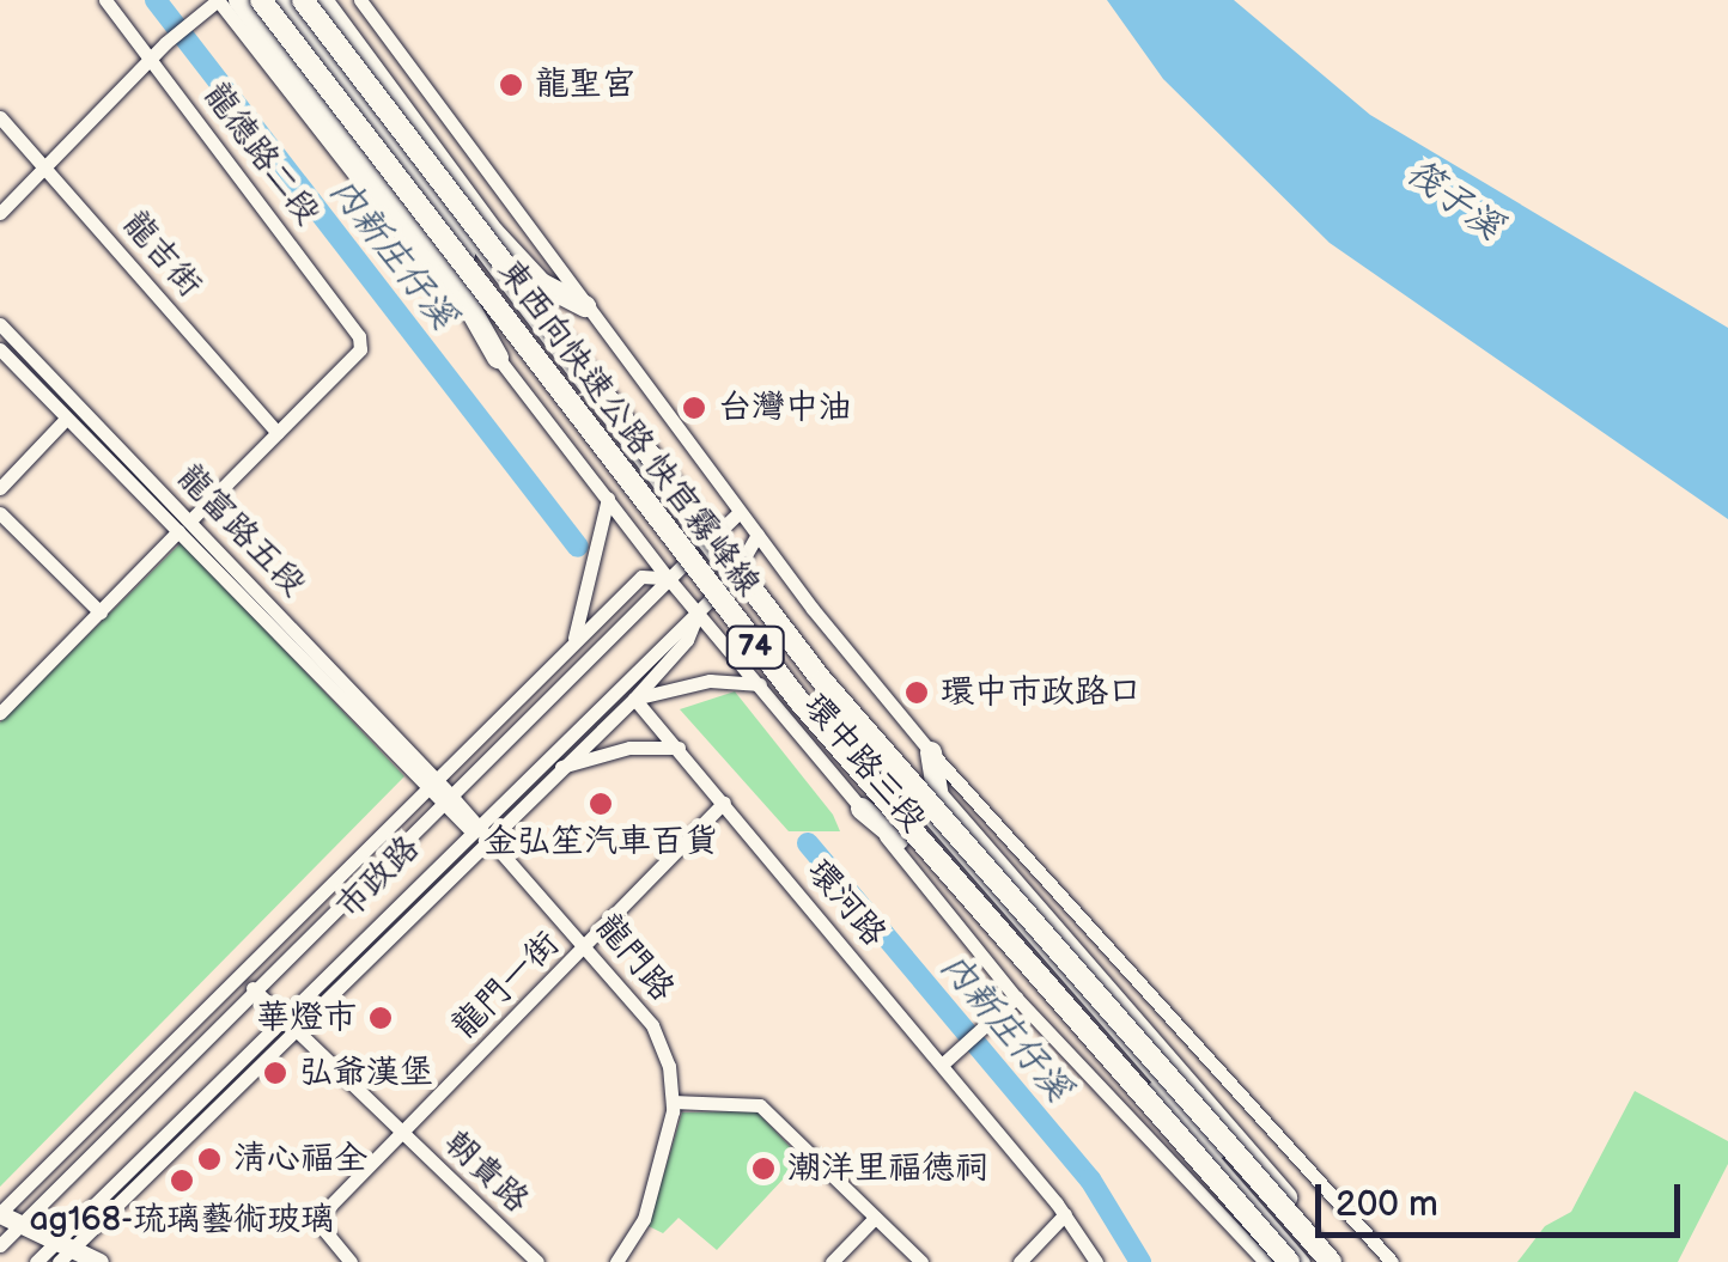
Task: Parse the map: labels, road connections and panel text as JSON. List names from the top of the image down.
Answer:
{
  "streets": {
    "highway": ["東西向快速公路 快官霧峰線", "74"],
    "street": [
      "龍德路二段",
      "龍吉街",
      "龍富路五段",
      "環中路三段",
      "市政路",
      "環河路",
      "龍門路",
      "龍門一街",
      "朝貴路"
    ]
  },
  "crossings": [
    ["龍德路二段", "龍吉街"],
    ["龍富路五段", "市政路"],
    ["龍富路五段", "龍門路"],
    ["環中路三段", "市政路"],
    ["市政路", "環河路"],
    ["市政路", "龍門路"],
    ["市政路", "朝貴路"],
    ["環河路", "龍門一街"],
    ["龍門路", "龍門一街"],
    ["龍門一街", "朝貴路"]
  ],
  "water": ["筏子溪", "內新庄仔溪"],
  "places": [
    "龍聖宮",
    "台灣中油",
    "環中市政路口",
    "金弘笙汽車百貨",
    "華燈市",
    "弘爺漢堡",
    "清心福全",
    "潮洋里福德祠",
    "ag168-琉璃藝術玻璃"
  ],
  "scale_bar": "200 m"
}
